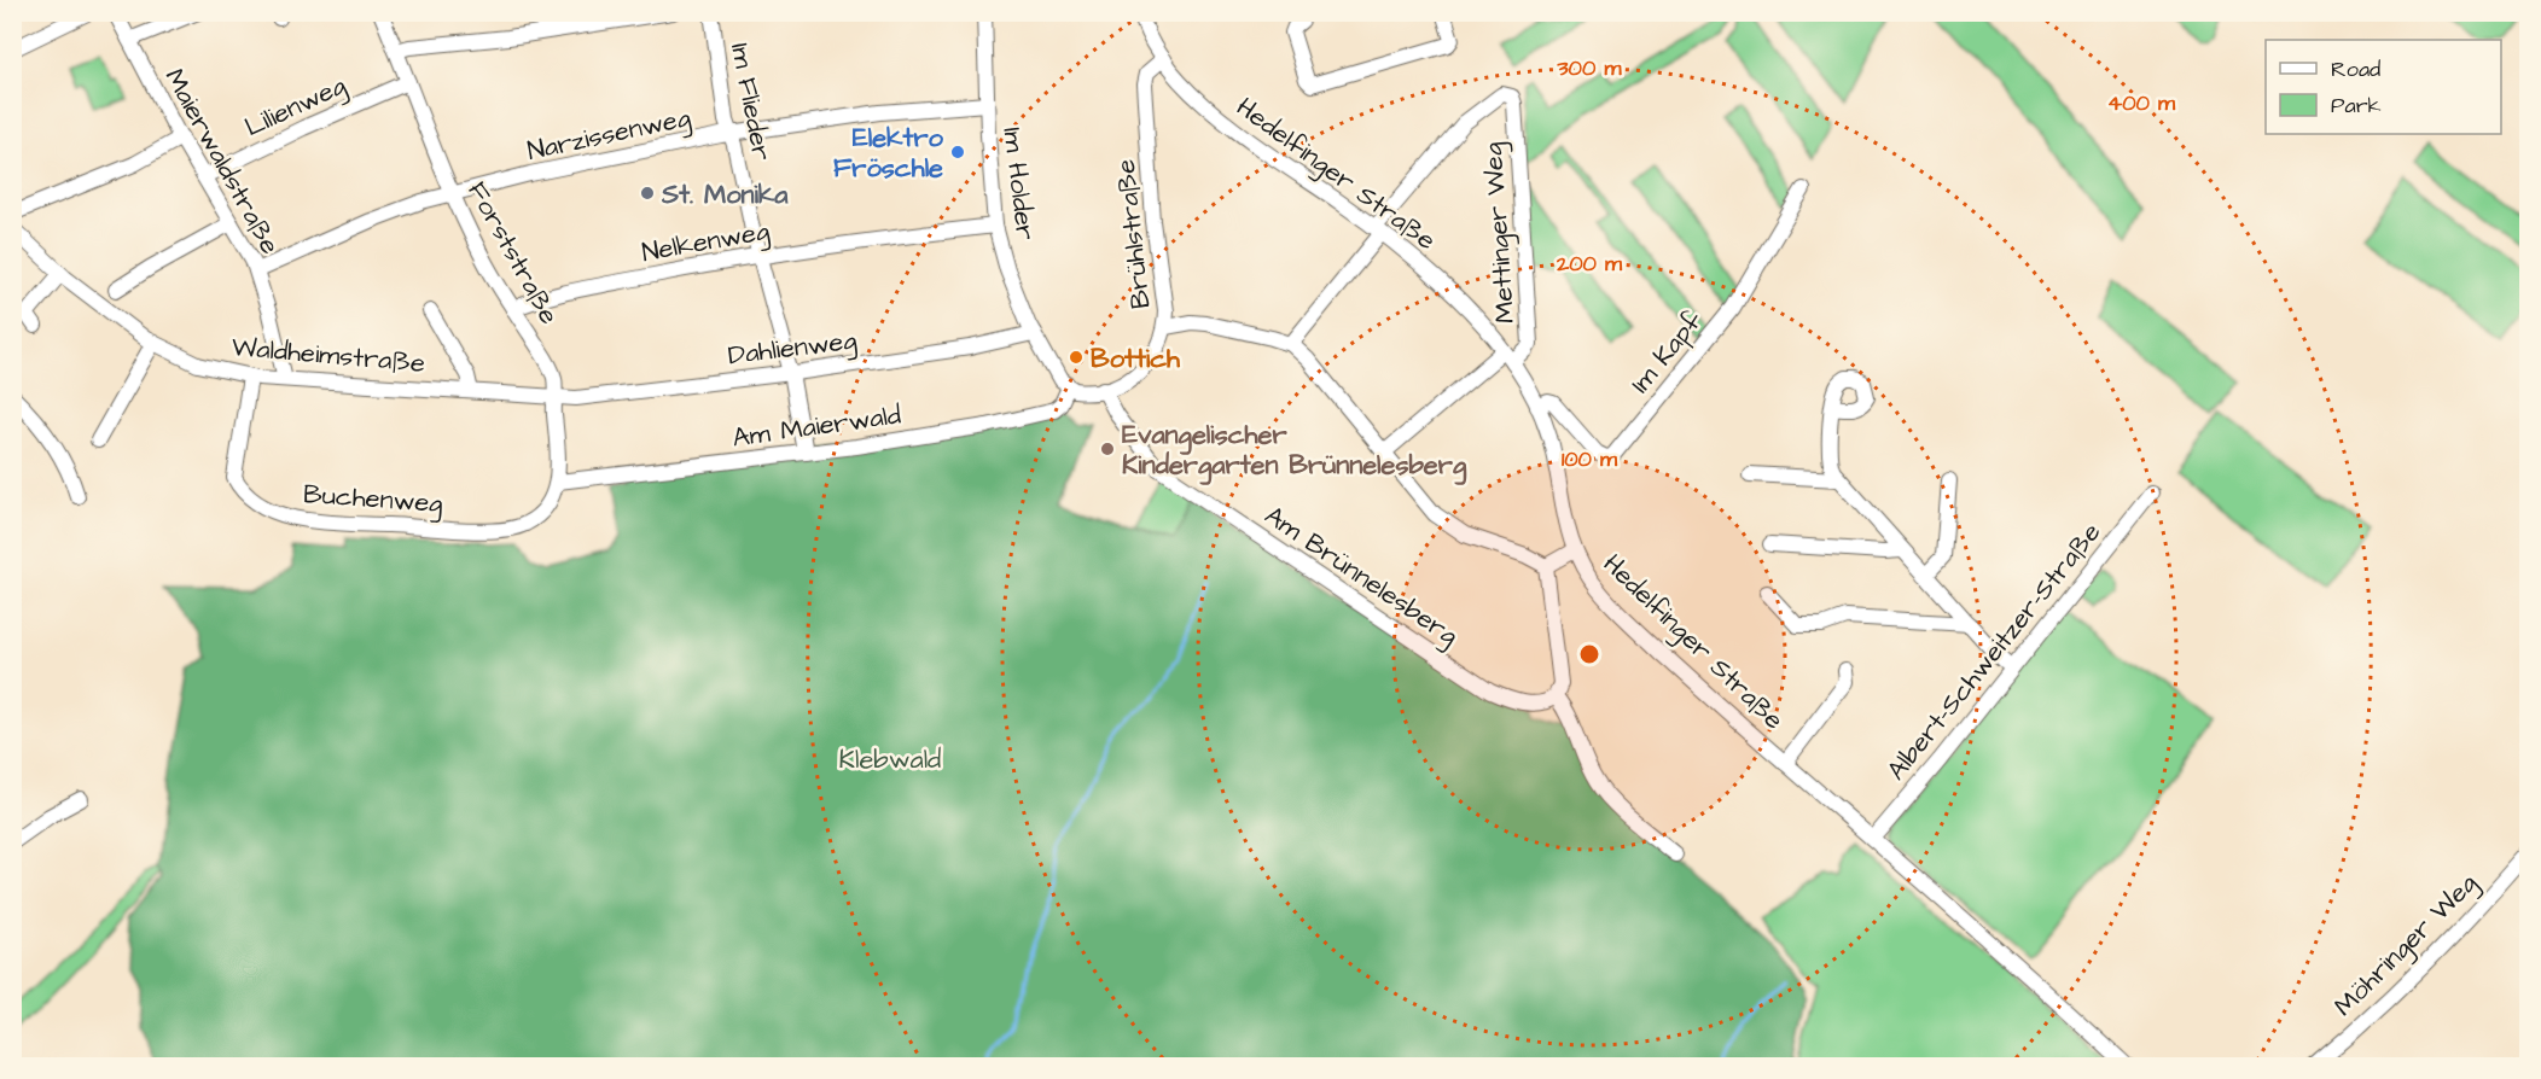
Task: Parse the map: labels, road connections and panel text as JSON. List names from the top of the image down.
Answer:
{
  "streets": {
    "street": [
      "Im Flieder",
      "Lilienweg",
      "Narzissenweg",
      "Maierwaldstraße",
      "Hedelfinger Straße",
      "Im Holder",
      "Mettinger Weg",
      "Brühlstraße",
      "Nelkenweg",
      "Forststraße",
      "Dahlienweg",
      "Im Kapf",
      "Waldheimstraße",
      "Am Maierwald",
      "Buchenweg",
      "Am Brünnelesberg",
      "Albert-Schweitzer-Straße",
      "Möhringer Weg"
    ]
  },
  "crossings": [
    ["Im Flieder", "Narzissenweg"],
    ["Im Flieder", "Nelkenweg"],
    ["Im Flieder", "Dahlienweg"],
    ["Im Flieder", "Am Maierwald"],
    ["Lilienweg", "Maierwaldstraße"],
    ["Lilienweg", "Forststraße"],
    ["Narzissenweg", "Maierwaldstraße"],
    ["Narzissenweg", "Im Holder"],
    ["Narzissenweg", "Forststraße"],
    ["Maierwaldstraße", "Waldheimstraße"],
    ["Hedelfinger Straße", "Mettinger Weg"],
    ["Hedelfinger Straße", "Brühlstraße"],
    ["Hedelfinger Straße", "Im Kapf"],
    ["Hedelfinger Straße", "Albert-Schweitzer-Straße"],
    ["Im Holder", "Brühlstraße"],
    ["Im Holder", "Nelkenweg"],
    ["Im Holder", "Dahlienweg"],
    ["Im Holder", "Am Maierwald"],
    ["Brühlstraße", "Am Maierwald"],
    ["Brühlstraße", "Am Brünnelesberg"],
    ["Nelkenweg", "Forststraße"],
    ["Forststraße", "Dahlienweg"],
    ["Forststraße", "Waldheimstraße"],
    ["Forststraße", "Am Maierwald"],
    ["Forststraße", "Buchenweg"],
    ["Dahlienweg", "Waldheimstraße"],
    ["Waldheimstraße", "Buchenweg"],
    ["Am Maierwald", "Buchenweg"]
  ],
  "parks": ["Klebwald"],
  "places": [
    "Elektro Fröschle",
    "St. Monika",
    "Bottich",
    "Evangelischer Kindergarten Brünnelesberg"
  ],
  "legend": ["Road", "Park"],
  "rings": [
    "300 m",
    "400 m",
    "200 m",
    "100 m"
  ]
}
